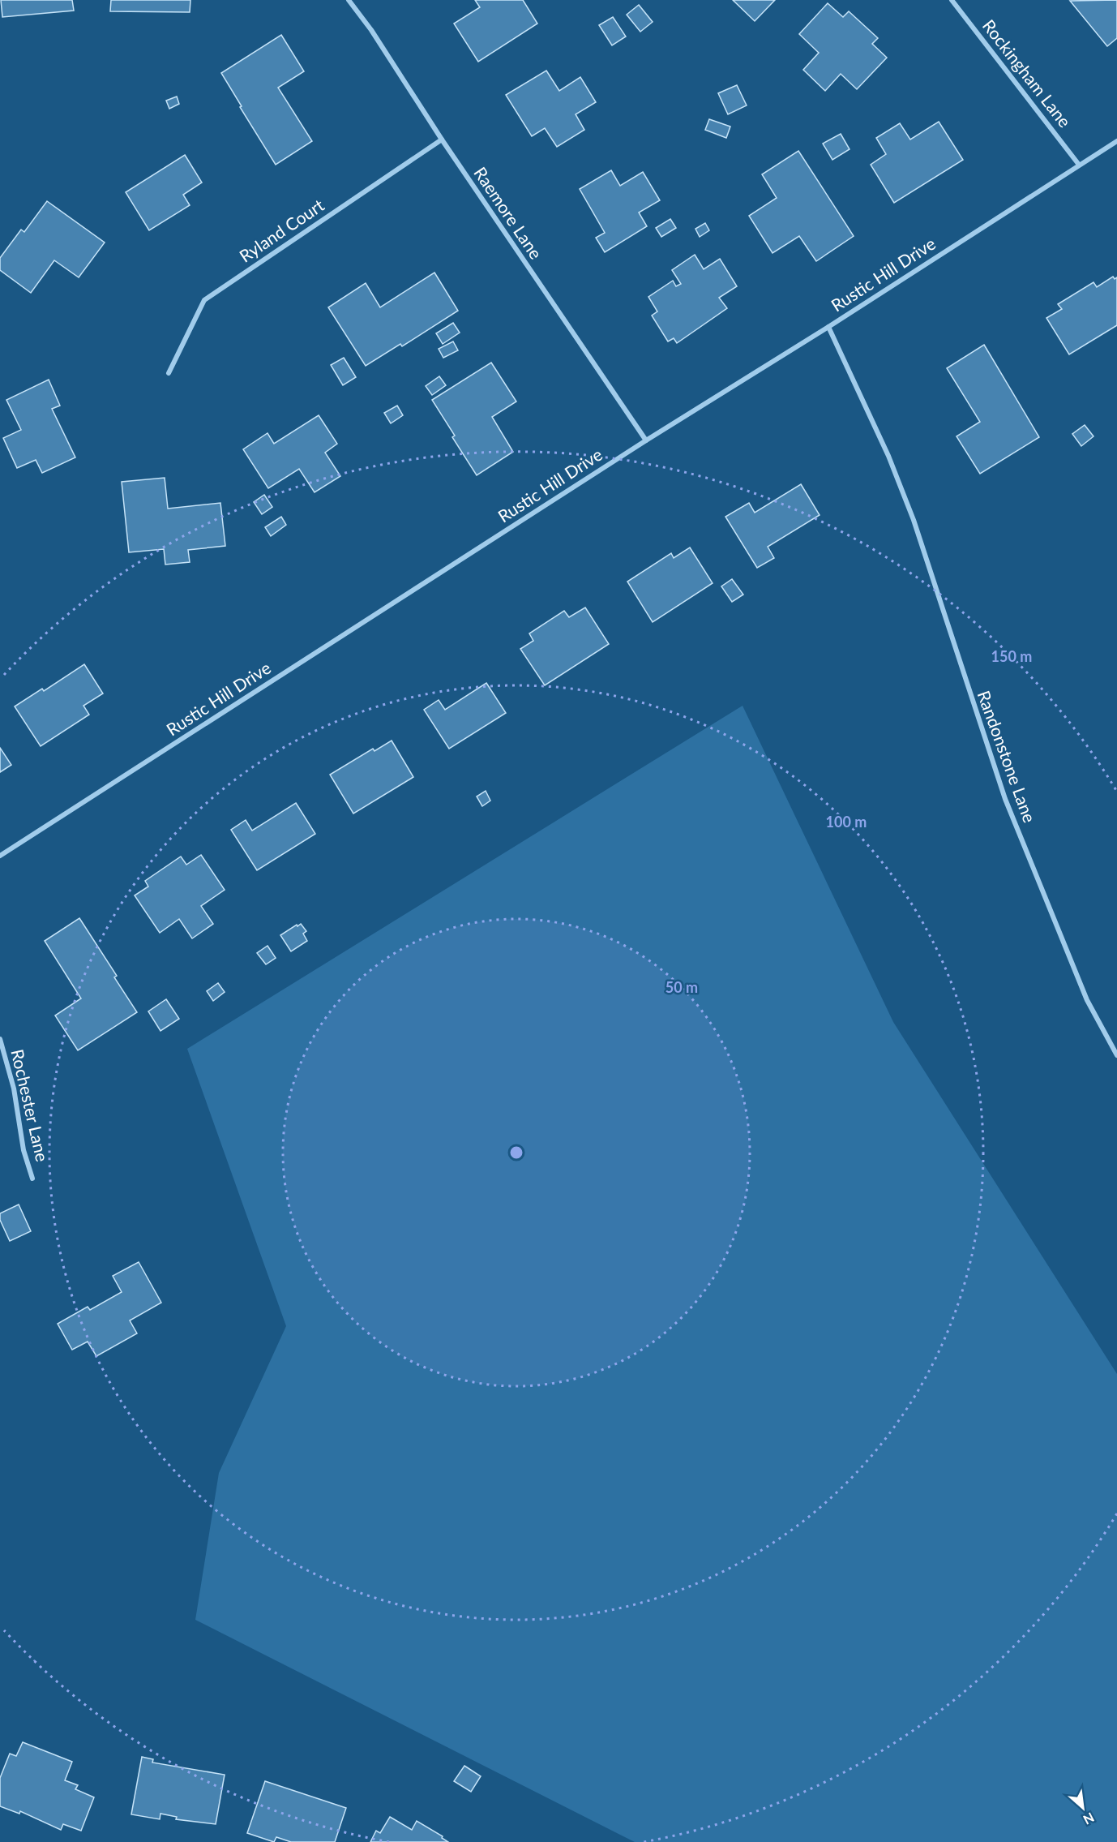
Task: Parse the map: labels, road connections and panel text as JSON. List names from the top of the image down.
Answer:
{
  "streets": {
    "street": [
      "Rockingham Lane",
      "Raemore Lane",
      "Ryland Court",
      "Rustic Hill Drive",
      "Randonstone Lane",
      "Rochester Lane"
    ]
  },
  "crossings": [
    ["Rockingham Lane", "Rustic Hill Drive"],
    ["Raemore Lane", "Ryland Court"],
    ["Raemore Lane", "Rustic Hill Drive"],
    ["Rustic Hill Drive", "Randonstone Lane"]
  ],
  "north": "bottom right",
  "rings": ["150 m", "100 m", "50 m"]
}
